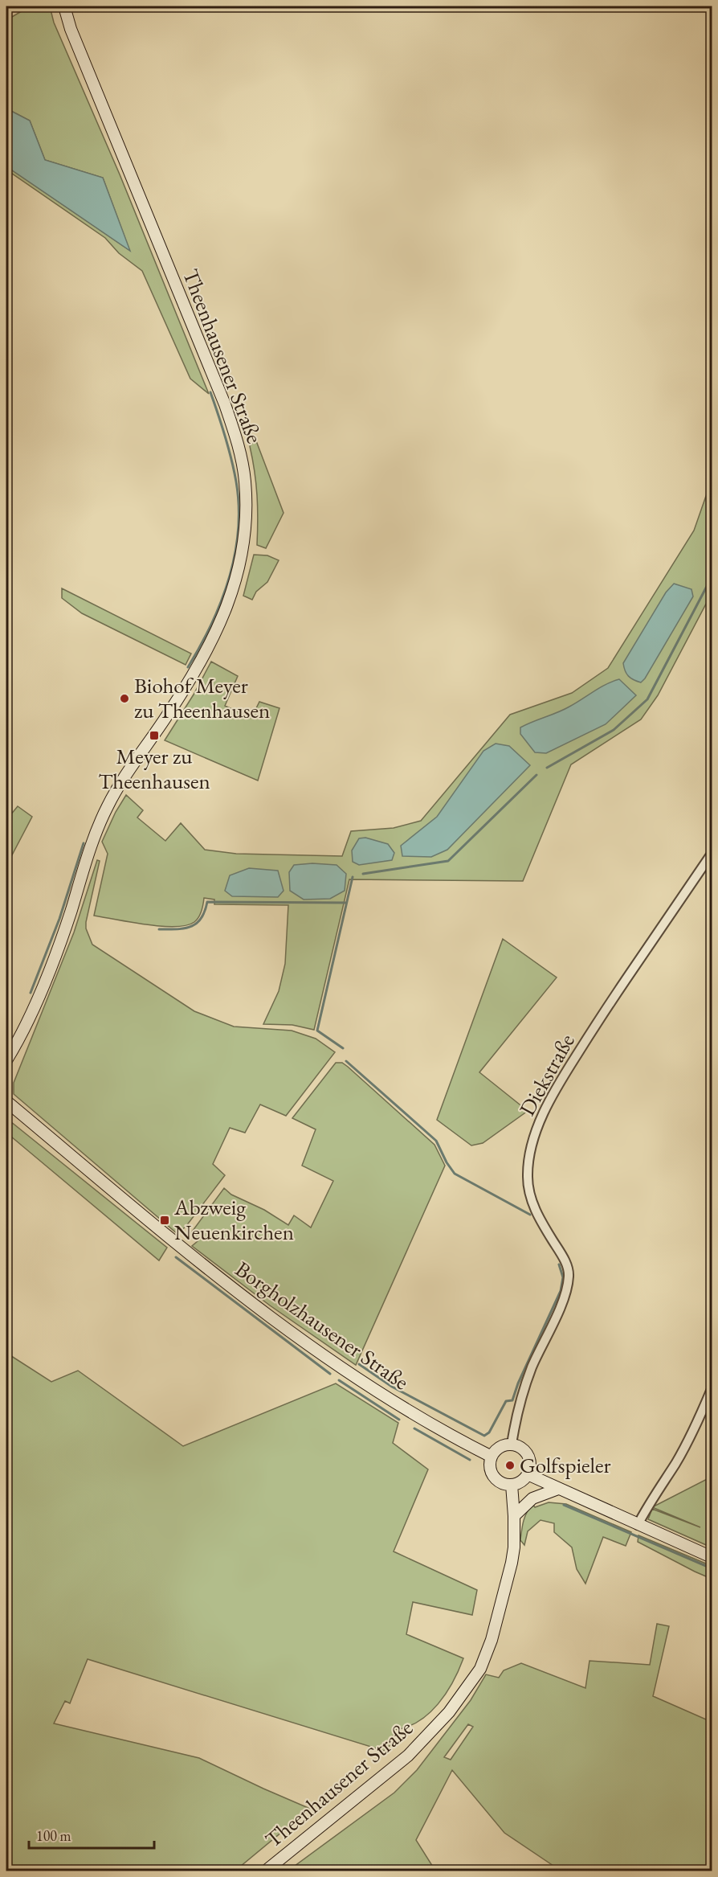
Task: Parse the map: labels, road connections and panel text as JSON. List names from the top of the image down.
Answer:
{
  "streets": {
    "main road": ["Theenhausener Straße", "Borgholzhausener Straße"],
    "street": ["Diekstraße"]
  },
  "crossings": [
    ["Theenhausener Straße", "Diekstraße"],
    ["Theenhausener Straße", "Borgholzhausener Straße"],
    ["Diekstraße", "Borgholzhausener Straße"]
  ],
  "places": {
    "other": ["Biohof Meyer zu Theenhausen", "Golfspieler"],
    "transit": ["Meyer zu Theenhausen", "Abzweig Neuenkirchen"]
  },
  "scale_bar": "100 m"
}
